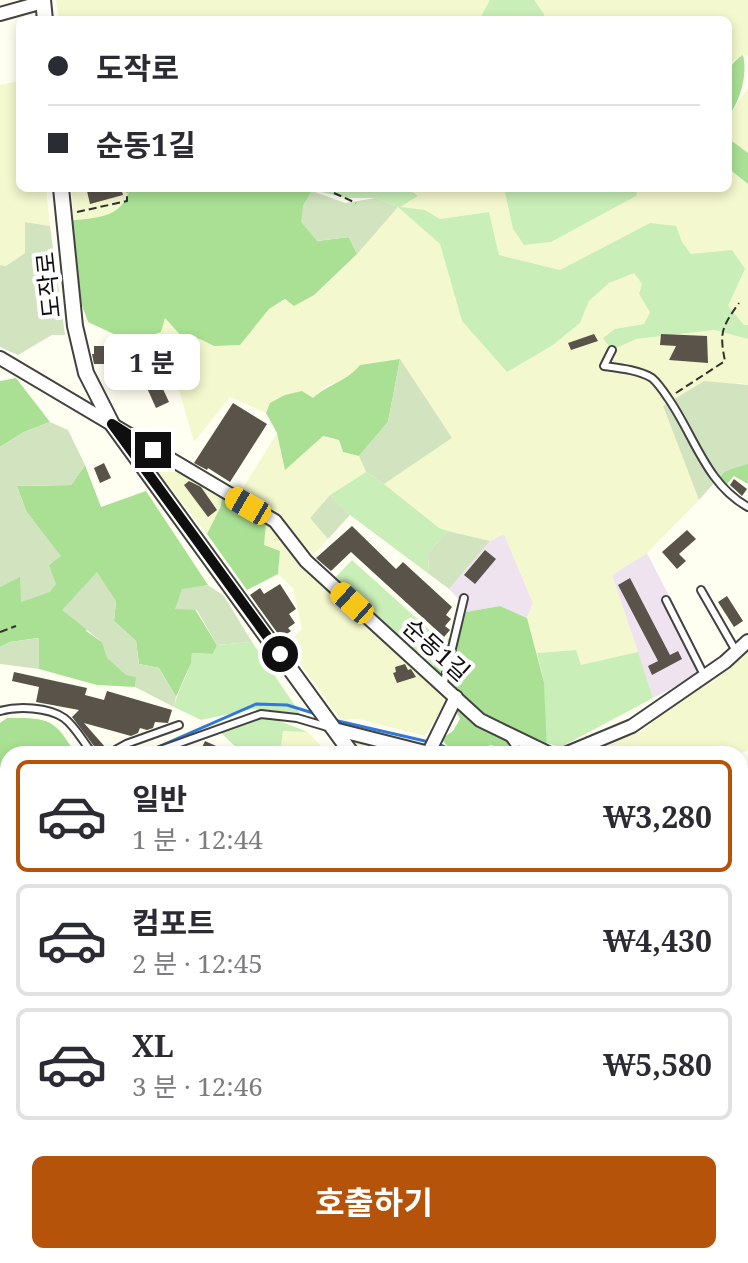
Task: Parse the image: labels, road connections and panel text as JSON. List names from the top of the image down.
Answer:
{
  "streets": {
    "street": ["도작로", "순동1길"]
  },
  "crossings": [
    ["도작로", "순동1길"]
  ],
  "page": {
    "banner": ["도작로", "순동1길"],
    "bubble": "1 분",
    "list": [
      {
        "name": "일반",
        "note": "1 분 · 12:44",
        "value": "₩3,280"
      },
      {
        "name": "컴포트",
        "note": "2 분 · 12:45",
        "value": "₩4,430"
      },
      {
        "name": "XL",
        "note": "3 분 · 12:46",
        "value": "₩5,580"
      }
    ],
    "buttons": "호출하기"
  }
}
